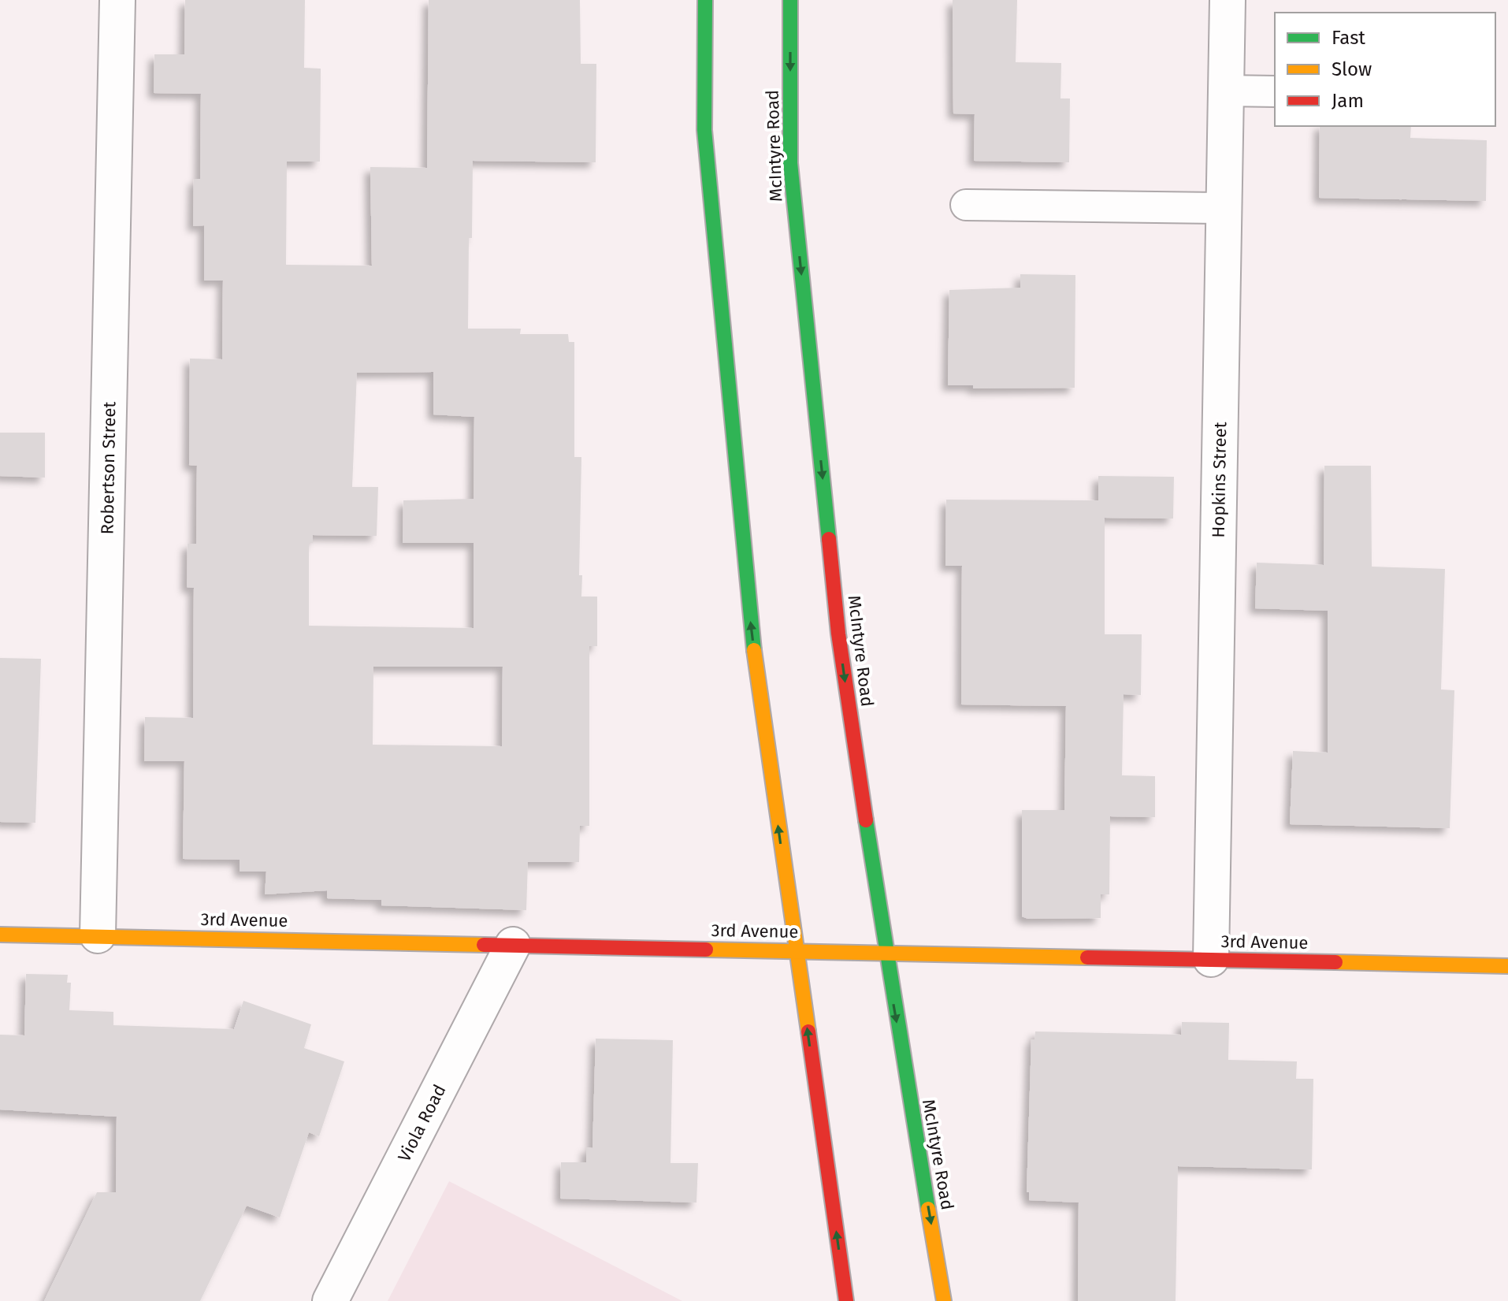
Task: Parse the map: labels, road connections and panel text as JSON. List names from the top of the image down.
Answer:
{
  "streets": {
    "main road": ["McIntyre Road", "3rd Avenue"],
    "street": ["Robertson Street", "Hopkins Street", "Viola Road"]
  },
  "crossings": [
    ["McIntyre Road", "3rd Avenue"],
    ["Robertson Street", "3rd Avenue"],
    ["Hopkins Street", "3rd Avenue"],
    ["3rd Avenue", "Viola Road"]
  ],
  "legend": ["Fast", "Slow", "Jam"]
}
